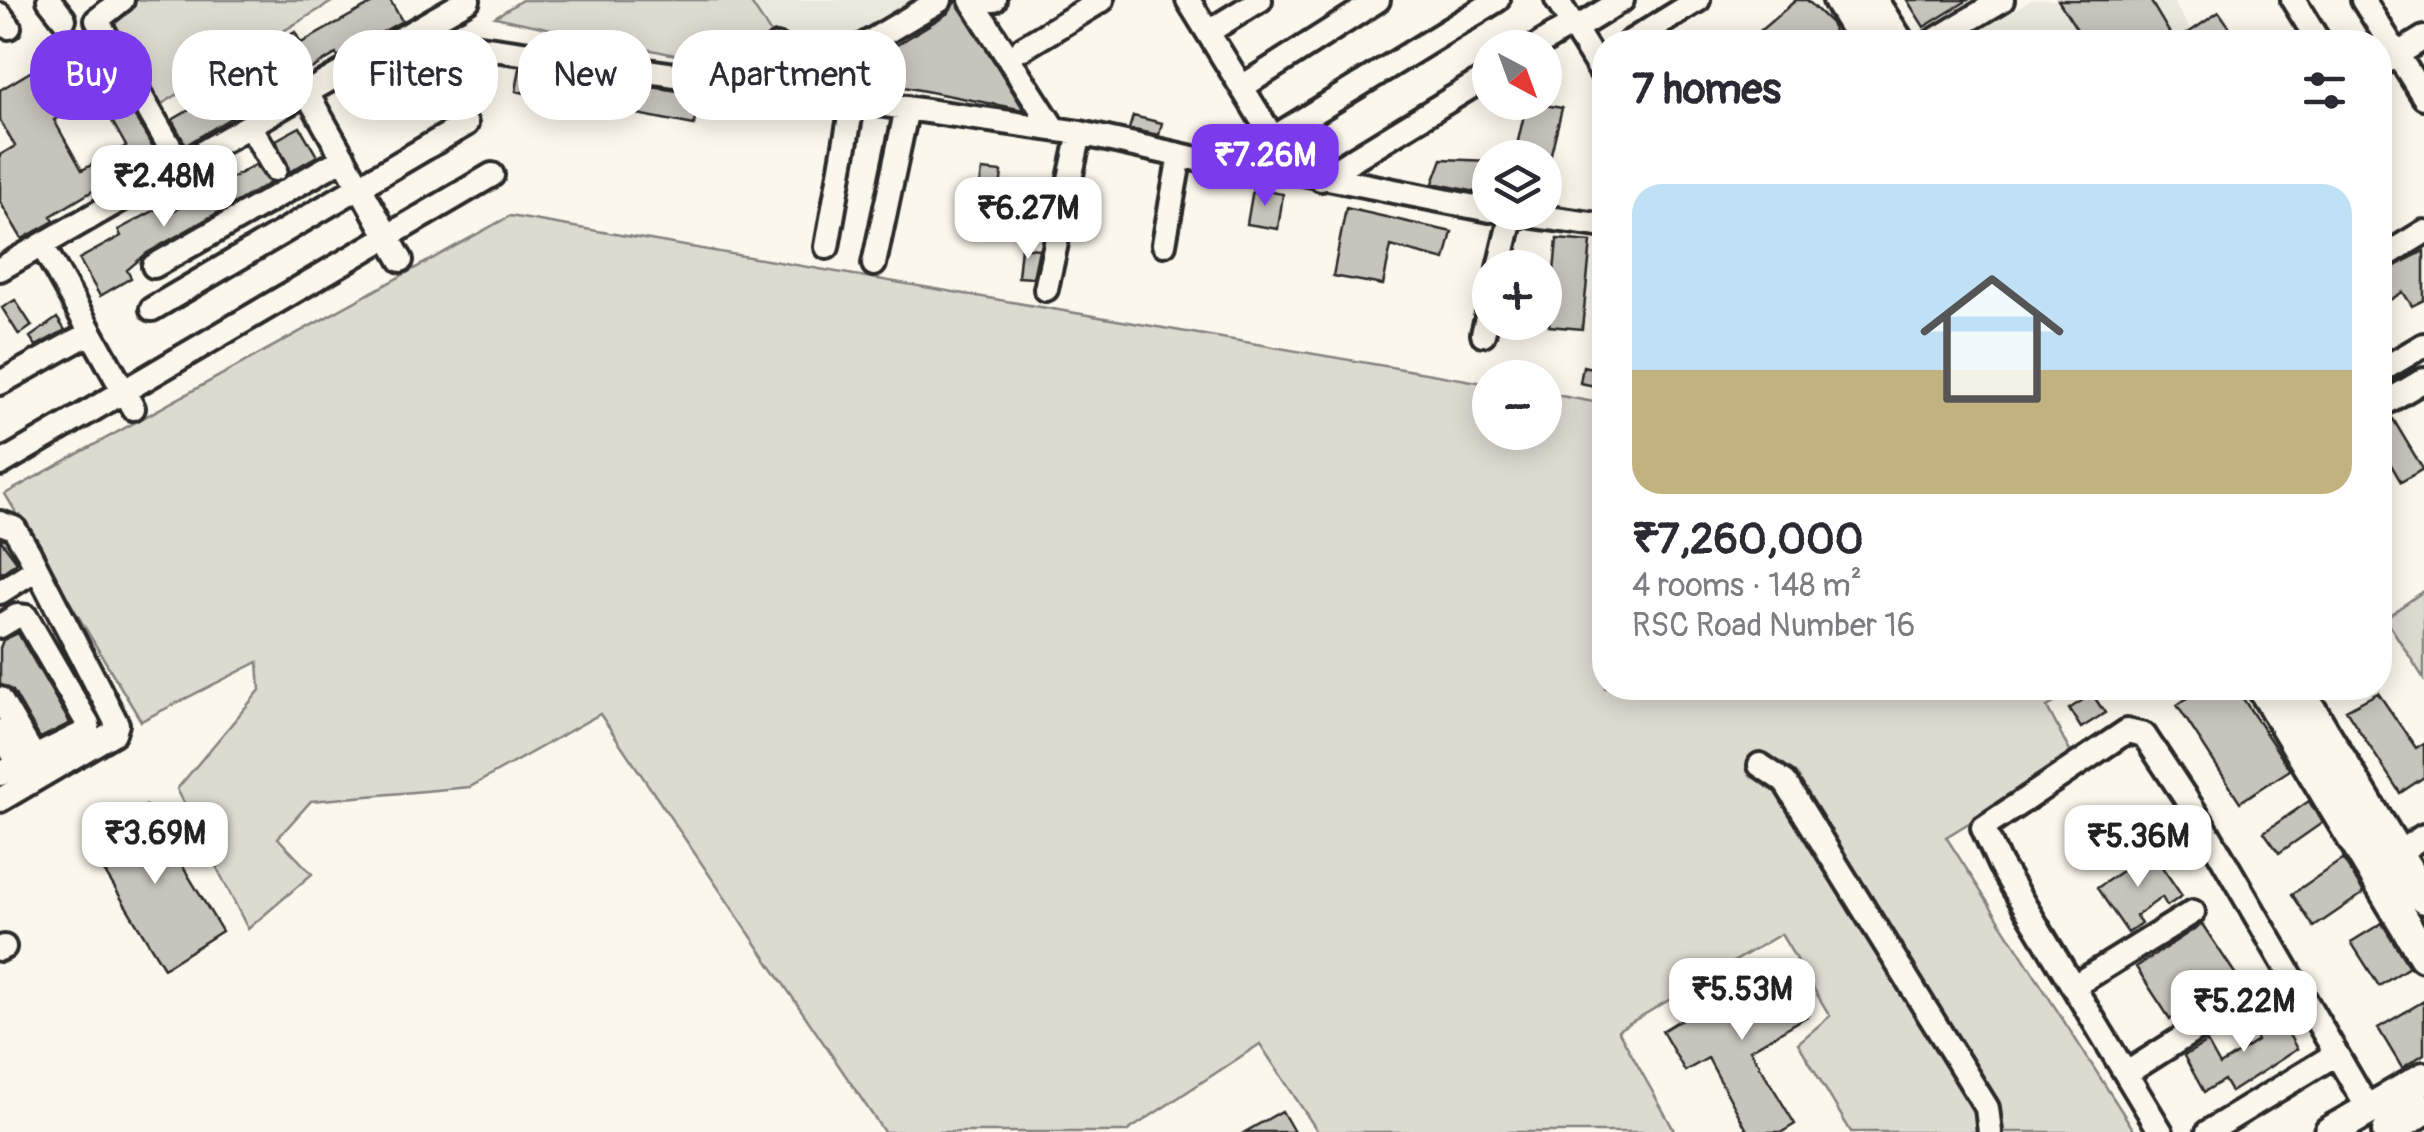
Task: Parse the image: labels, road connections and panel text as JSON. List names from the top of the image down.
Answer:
{
  "north": "bottom right",
  "page": {
    "map_buttons": ["+", "−"],
    "chip": [
      "Buy",
      "Rent",
      "Filters",
      "New",
      "Apartment"
    ],
    "heading": "7 homes",
    "price": [
      "₹7.26M",
      "₹2.48M",
      "₹6.27M",
      "₹3.69M",
      "₹5.36M",
      "₹5.53M",
      "₹5.22M"
    ],
    "list": [
      {
        "name": "₹7,260,000",
        "note": "4 rooms · 148 m² · RSC Road Number 16"
      }
    ]
  }
}
